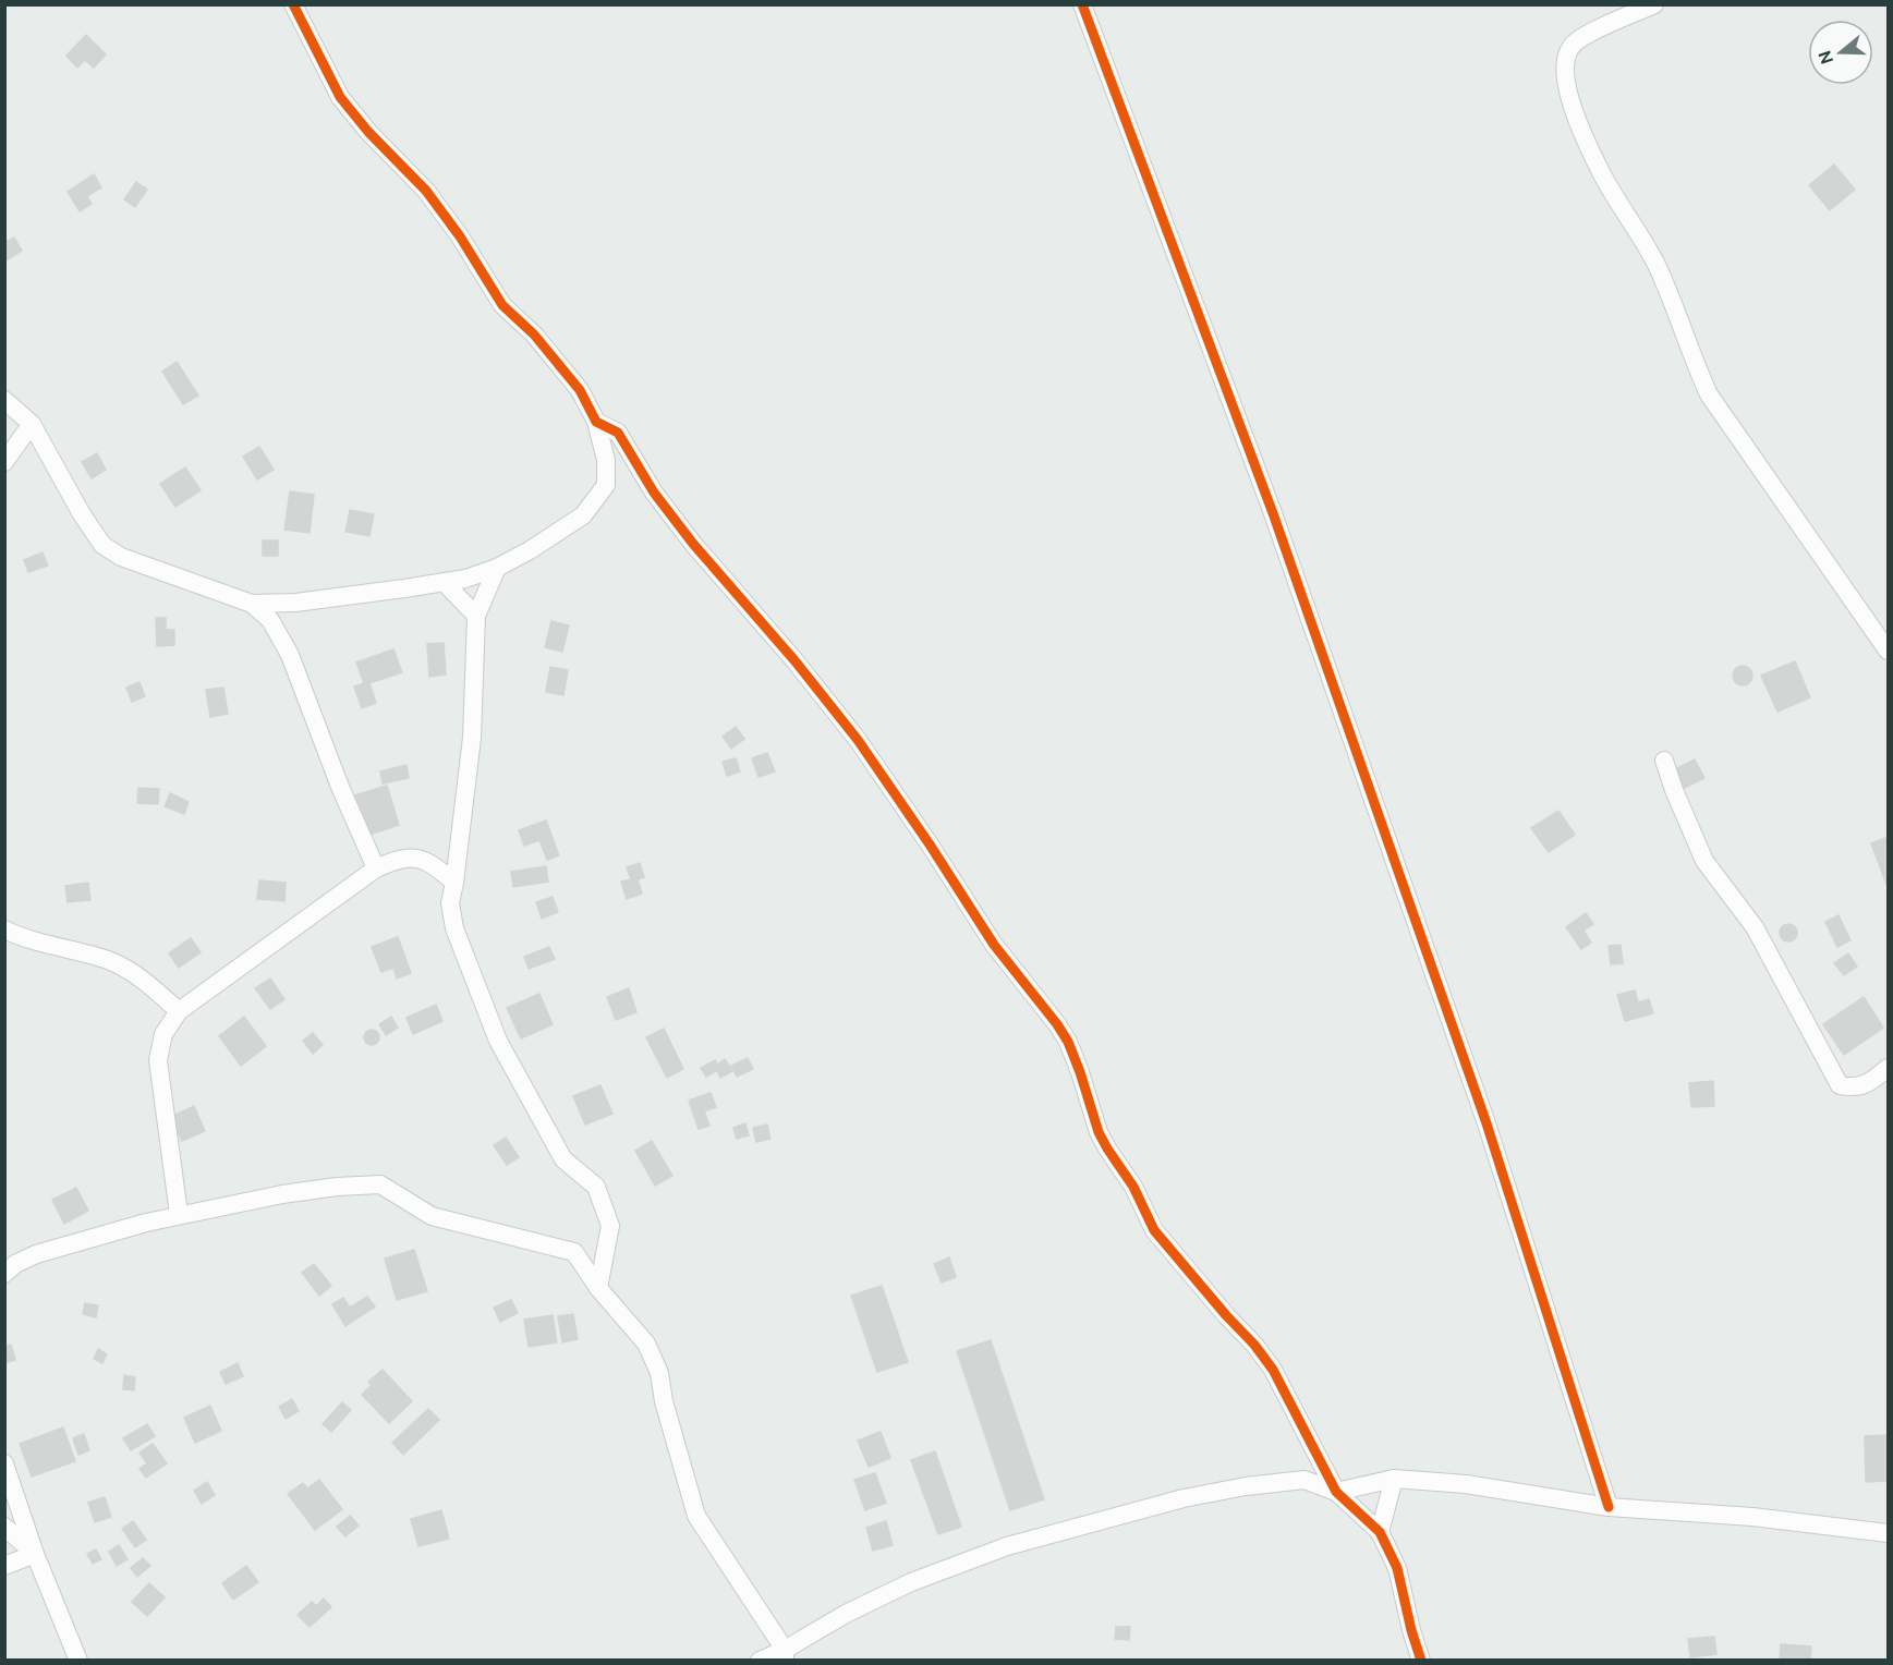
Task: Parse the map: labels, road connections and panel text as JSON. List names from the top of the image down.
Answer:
{
  "north": "left"
}
